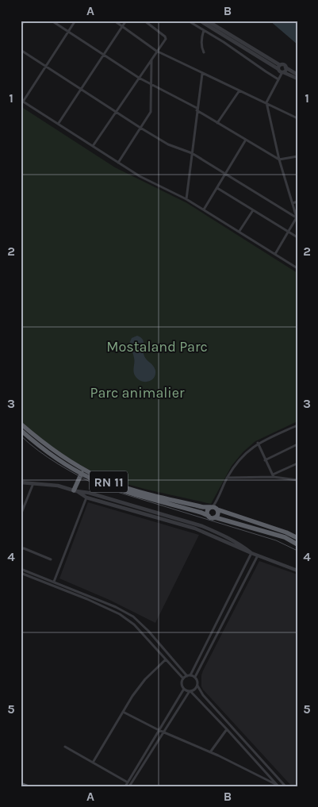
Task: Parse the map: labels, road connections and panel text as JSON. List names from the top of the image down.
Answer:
{
  "streets": {
    "highway": ["RN 11"]
  },
  "parks": ["Mostaland Parc", "Parc animalier"],
  "grid": {
    "columns": ["A", "B"],
    "rows": [
      "1",
      "2",
      "3",
      "4",
      "5"
    ]
  }
}
